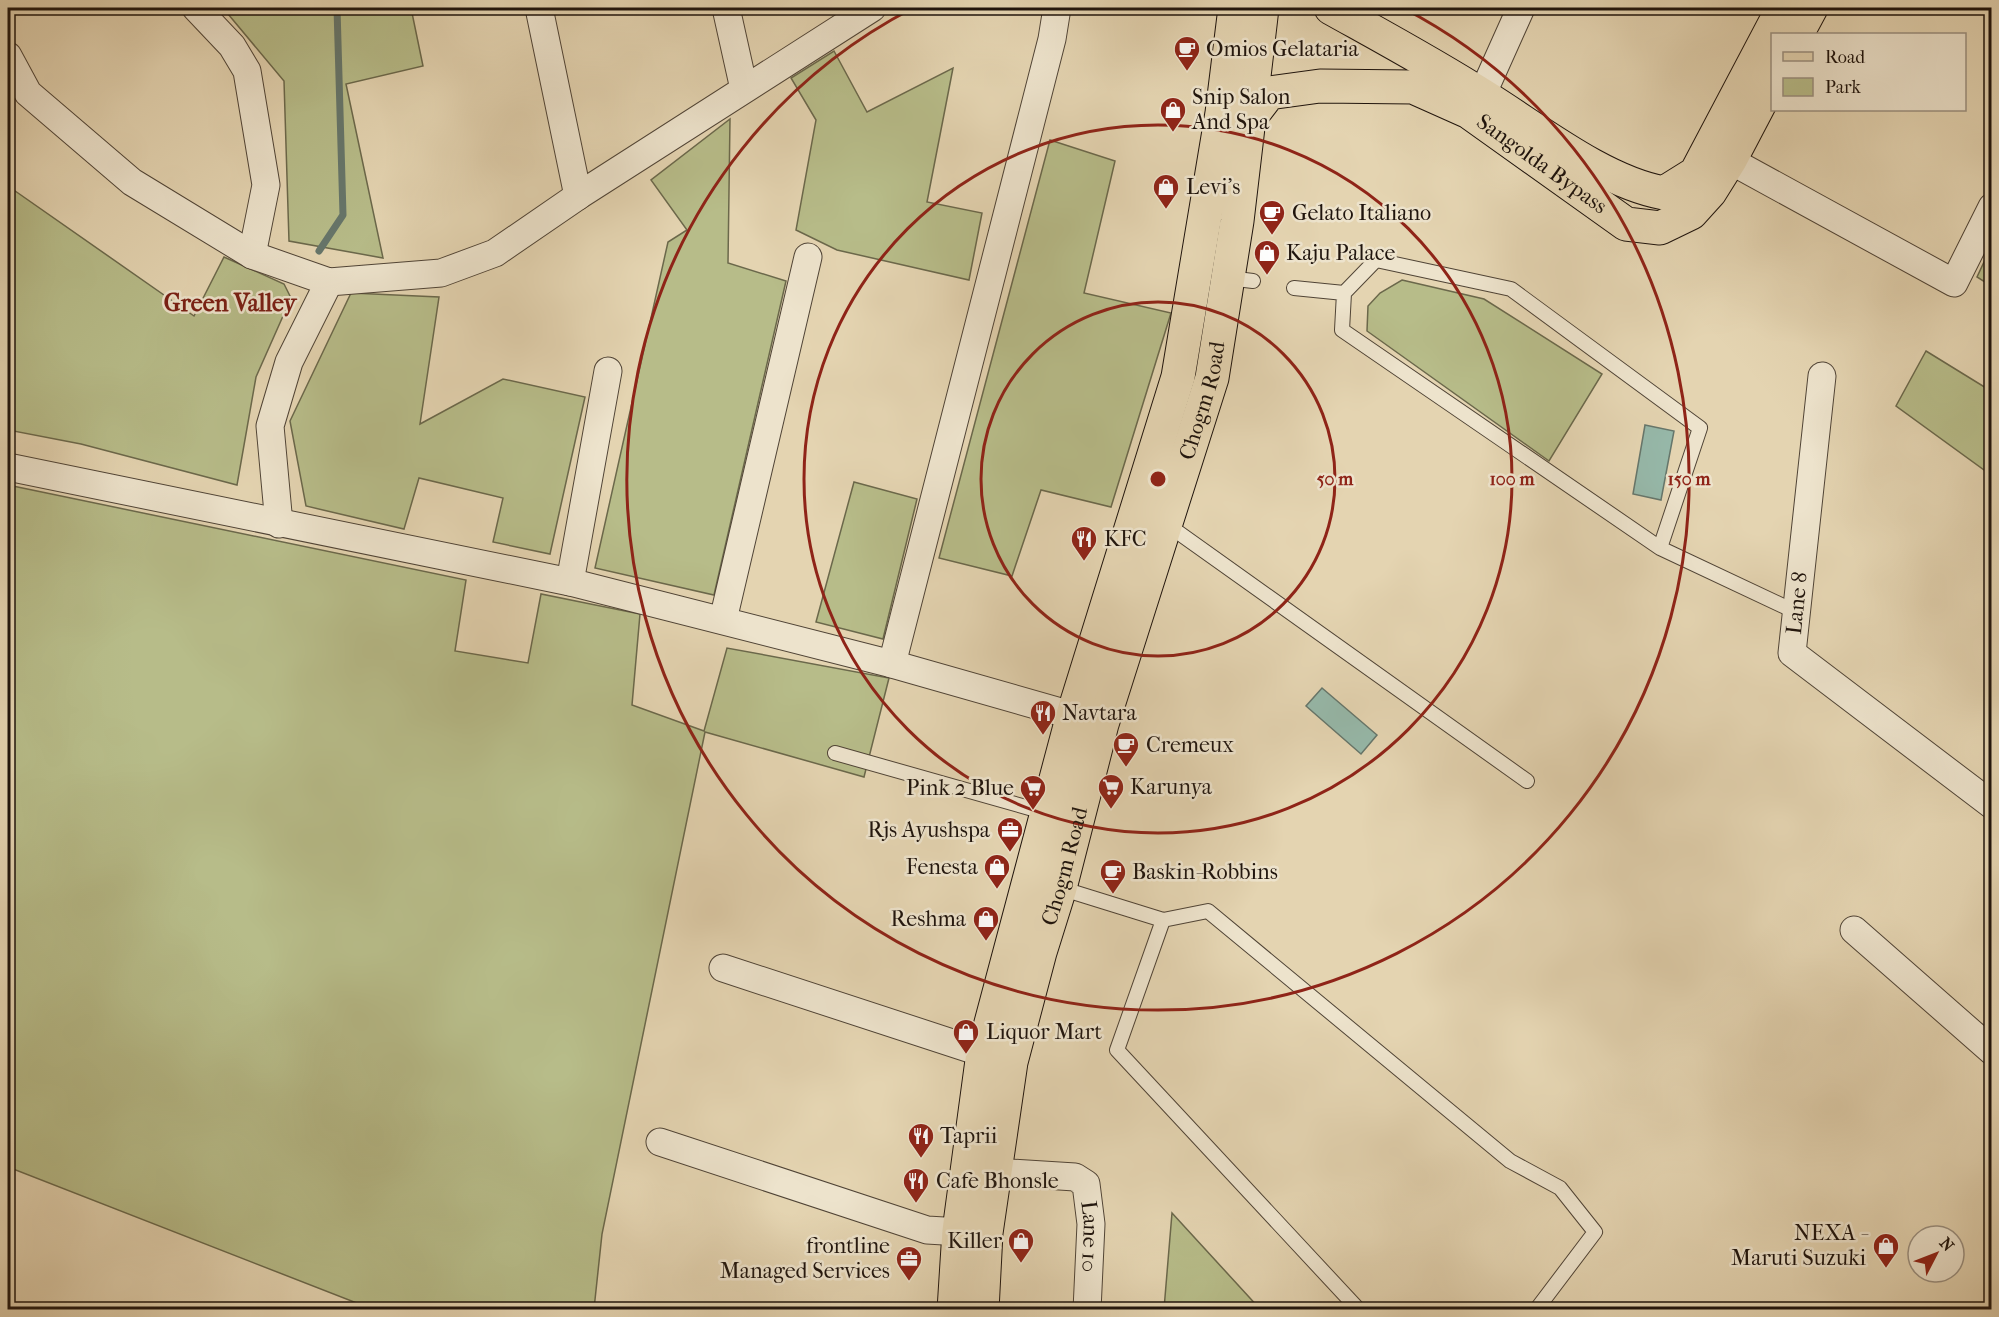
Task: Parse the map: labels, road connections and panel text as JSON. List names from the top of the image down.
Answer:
{
  "streets": {
    "main road": ["Sangolda Bypass", "Chogm Road"],
    "street": ["Lane 8", "Lane 10"]
  },
  "crossings": [
    ["Sangolda Bypass", "Chogm Road"],
    ["Chogm Road", "Lane 10"]
  ],
  "districts": ["Green Valley"],
  "places": {
    "cafe": [
      "Omios Gelataria",
      "Gelato Italiano",
      "Cremeux",
      "Baskin-Robbins"
    ],
    "shop": [
      "Snip Salon And Spa",
      "Levi's",
      "Kaju Palace",
      "Fenesta",
      "Reshma",
      "Liquor Mart",
      "Killer",
      "NEXA - Maruti Suzuki"
    ],
    "restaurant": [
      "KFC",
      "Navtara",
      "Taprii",
      "Cafe Bhonsle"
    ],
    "supermarket": ["Karunya", "Pink 2 Blue"],
    "office": ["Rjs Ayushspa", "frontline Managed Services"]
  },
  "legend": ["Road", "Park"],
  "north": "top right",
  "rings": ["50 m", "100 m", "150 m"]
}
